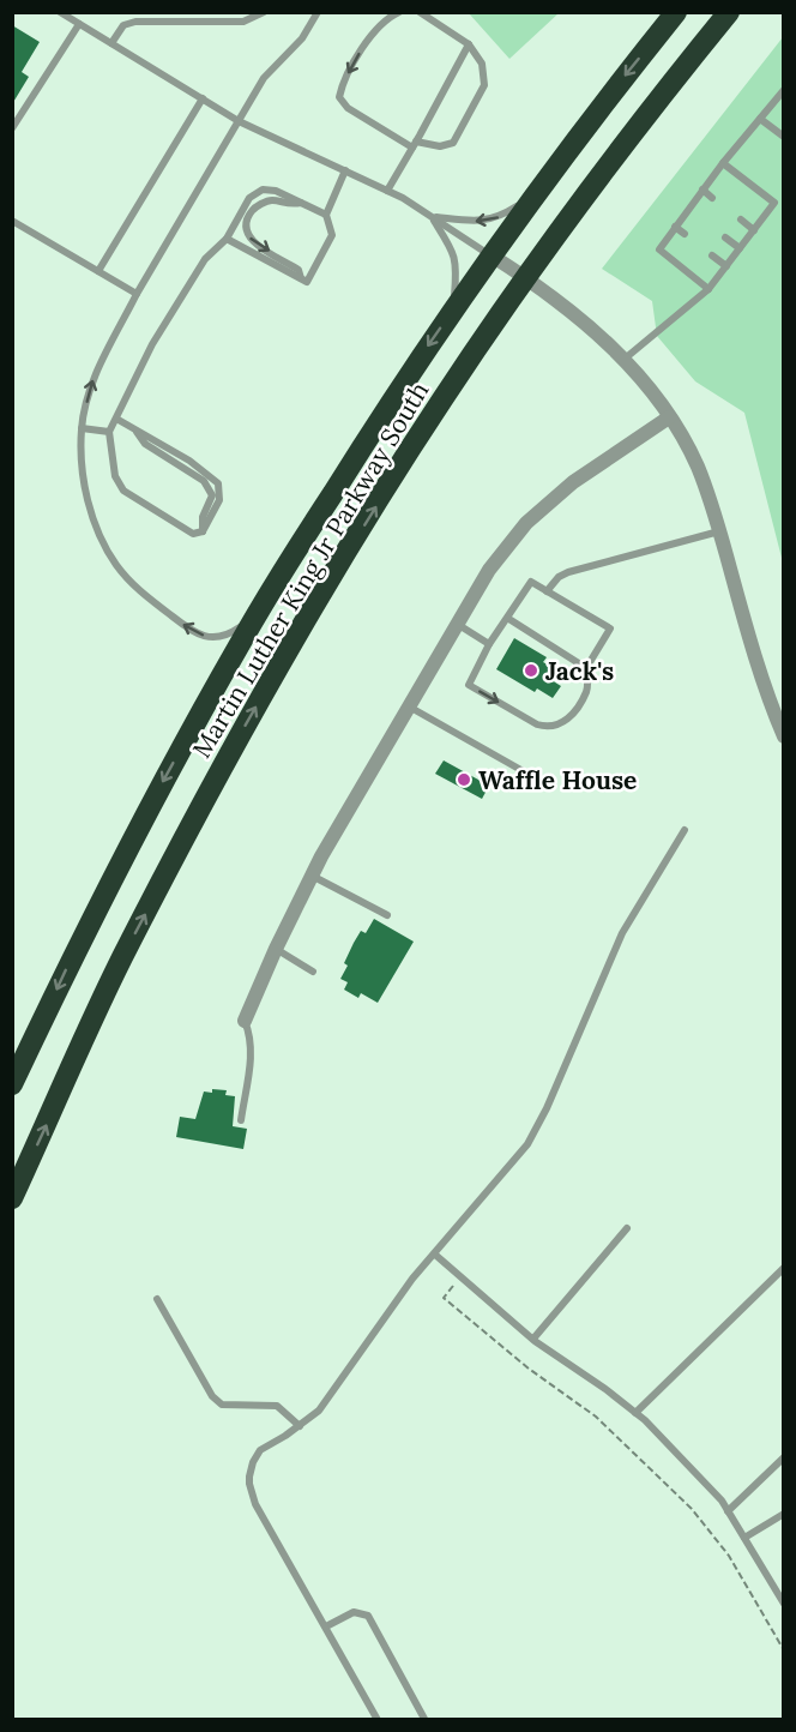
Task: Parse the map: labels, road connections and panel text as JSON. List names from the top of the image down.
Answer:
{
  "streets": {
    "highway": ["Martin Luther King Jr Parkway South"]
  },
  "places": ["Jack's", "Waffle House"]
}
